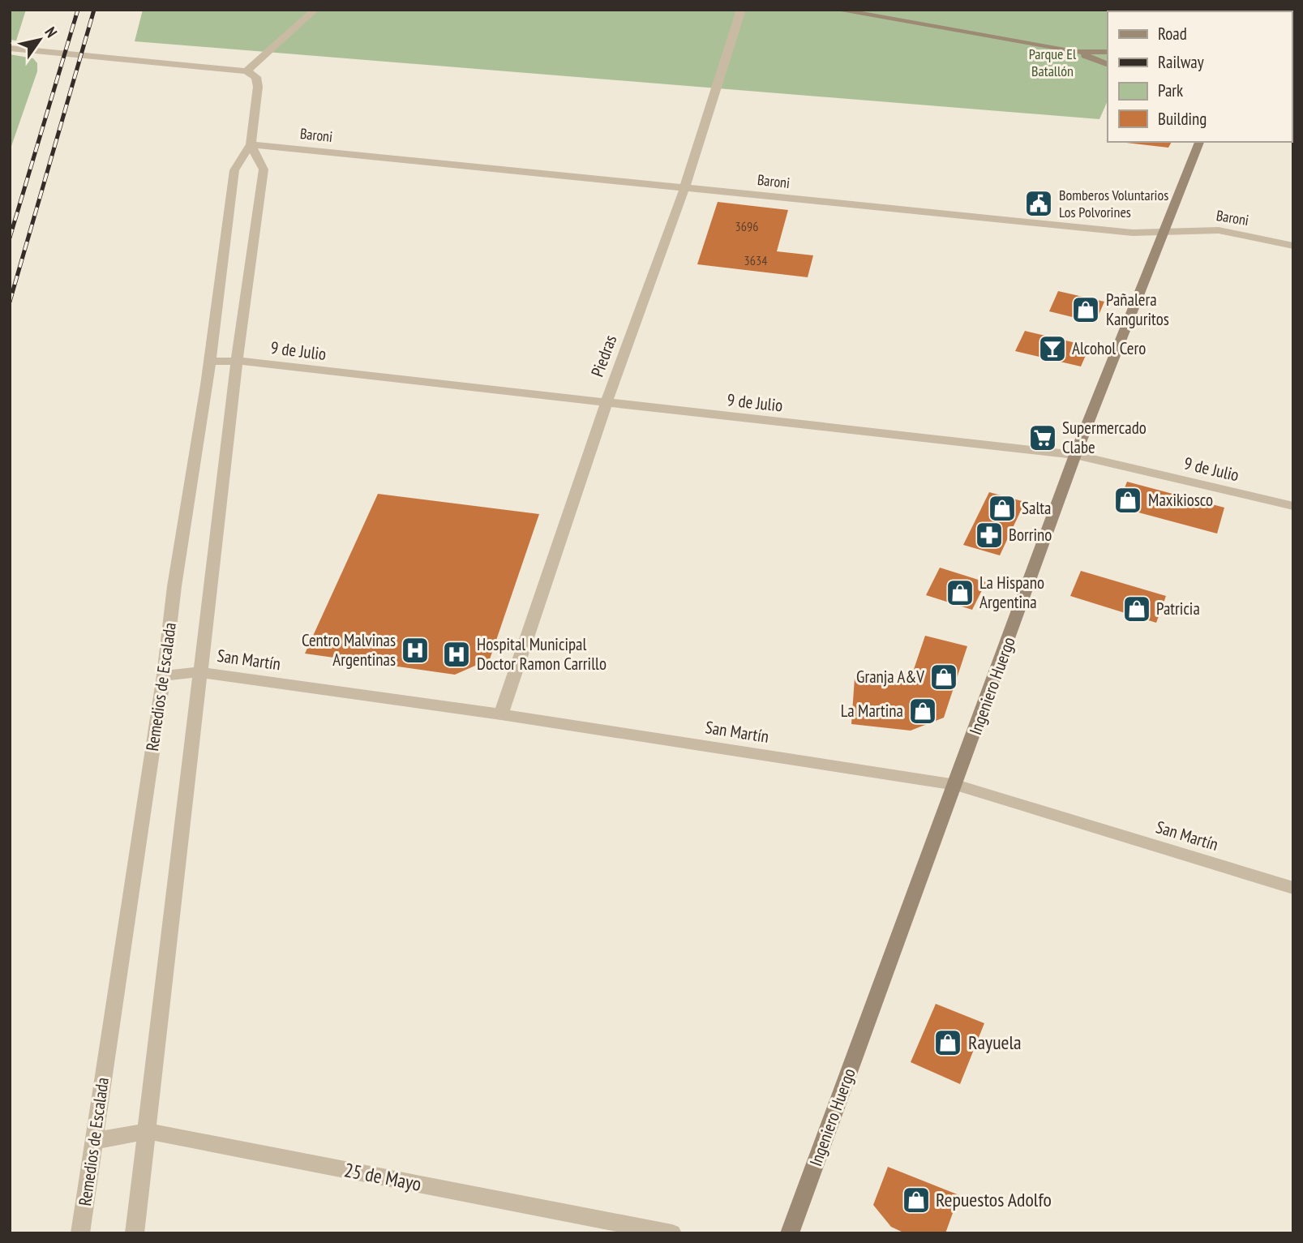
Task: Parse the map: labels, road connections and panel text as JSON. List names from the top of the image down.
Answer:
{
  "streets": {
    "street": [
      "Baroni",
      "9 de Julio",
      "Piedras",
      "San Martín",
      "Ingeniero Huergo",
      "Remedios de Escalada",
      "25 de Mayo"
    ]
  },
  "crossings": [
    ["Baroni", "Piedras"],
    ["Baroni", "Ingeniero Huergo"],
    ["Baroni", "Remedios de Escalada"],
    ["9 de Julio", "Piedras"],
    ["9 de Julio", "Ingeniero Huergo"],
    ["9 de Julio", "Remedios de Escalada"],
    ["Piedras", "San Martín"],
    ["San Martín", "Ingeniero Huergo"],
    ["San Martín", "Remedios de Escalada"],
    ["Remedios de Escalada", "25 de Mayo"]
  ],
  "parks": ["Parque El Batallón"],
  "places": {
    "public building": ["Bomberos Voluntarios Los Polvorines"],
    "shop": [
      "Pañalera Kanguritos",
      "Maxikiosco",
      "Salta",
      "La Hispano Argentina",
      "Patricia",
      "Granja A&V",
      "La Martina",
      "Rayuela",
      "Repuestos Adolfo"
    ],
    "bar": ["Alcohol Cero"],
    "supermarket": ["Supermercado Clabe"],
    "pharmacy": ["Borrino"],
    "hospital": ["Centro Malvinas Argentinas", "Hospital Municipal Doctor Ramon Carrillo"]
  },
  "house_numbers": ["3696", "3634"],
  "legend": [
    "Road",
    "Railway",
    "Park",
    "Building"
  ],
  "north": "top right"
}
